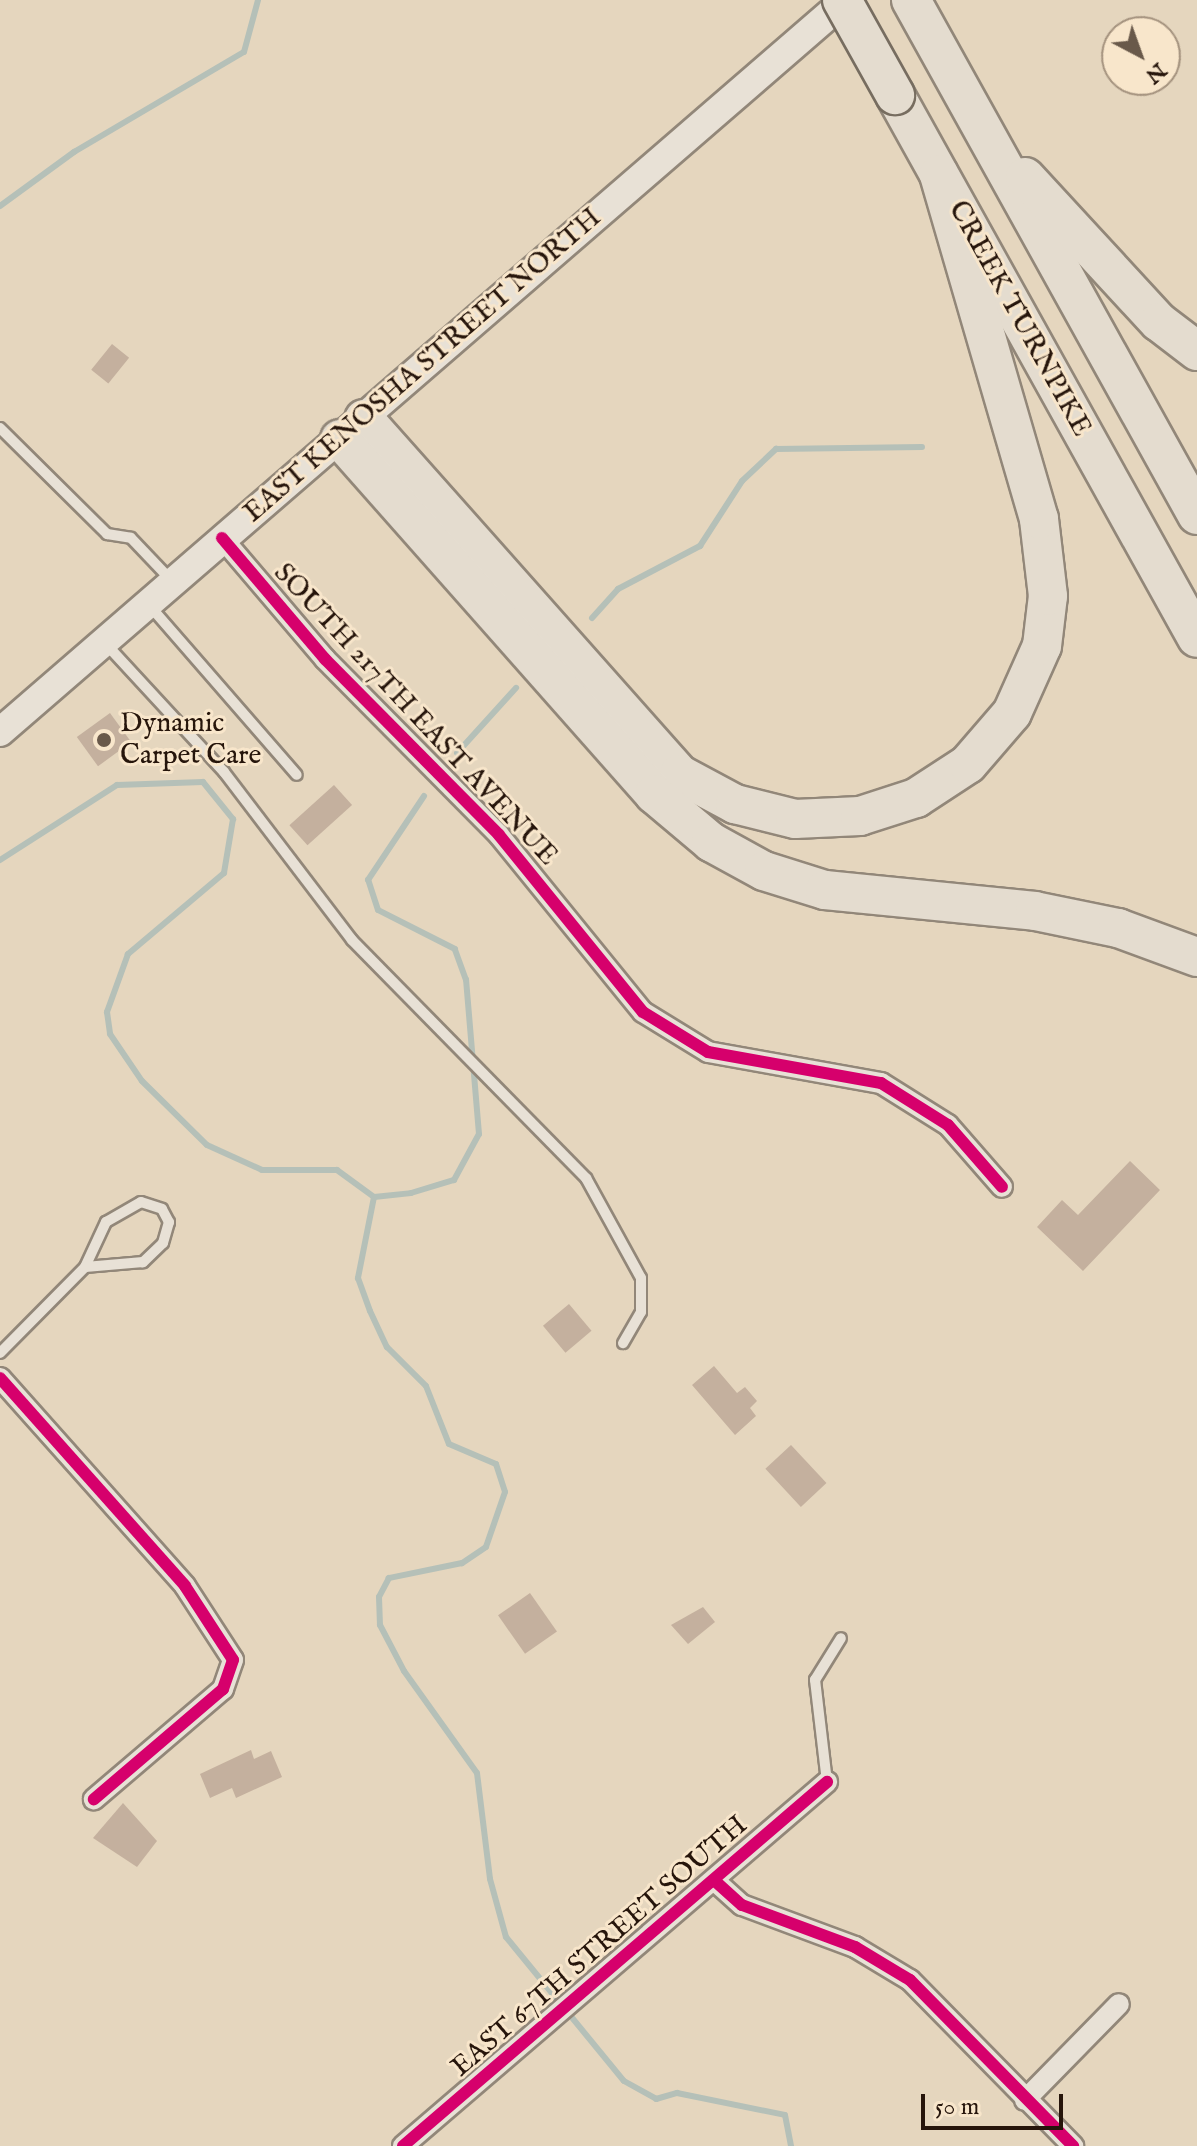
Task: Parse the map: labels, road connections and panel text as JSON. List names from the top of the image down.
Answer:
{
  "streets": {
    "highway": ["CREEK TURNPIKE"],
    "main road": ["EAST KENOSHA STREET NORTH"],
    "street": ["SOUTH 217TH EAST AVENUE", "EAST 67TH STREET SOUTH"]
  },
  "crossings": [
    ["CREEK TURNPIKE", "EAST KENOSHA STREET NORTH"],
    ["EAST KENOSHA STREET NORTH", "SOUTH 217TH EAST AVENUE"]
  ],
  "places": ["Dynamic Carpet Care"],
  "scale_bar": "50 m",
  "north": "bottom right"
}
